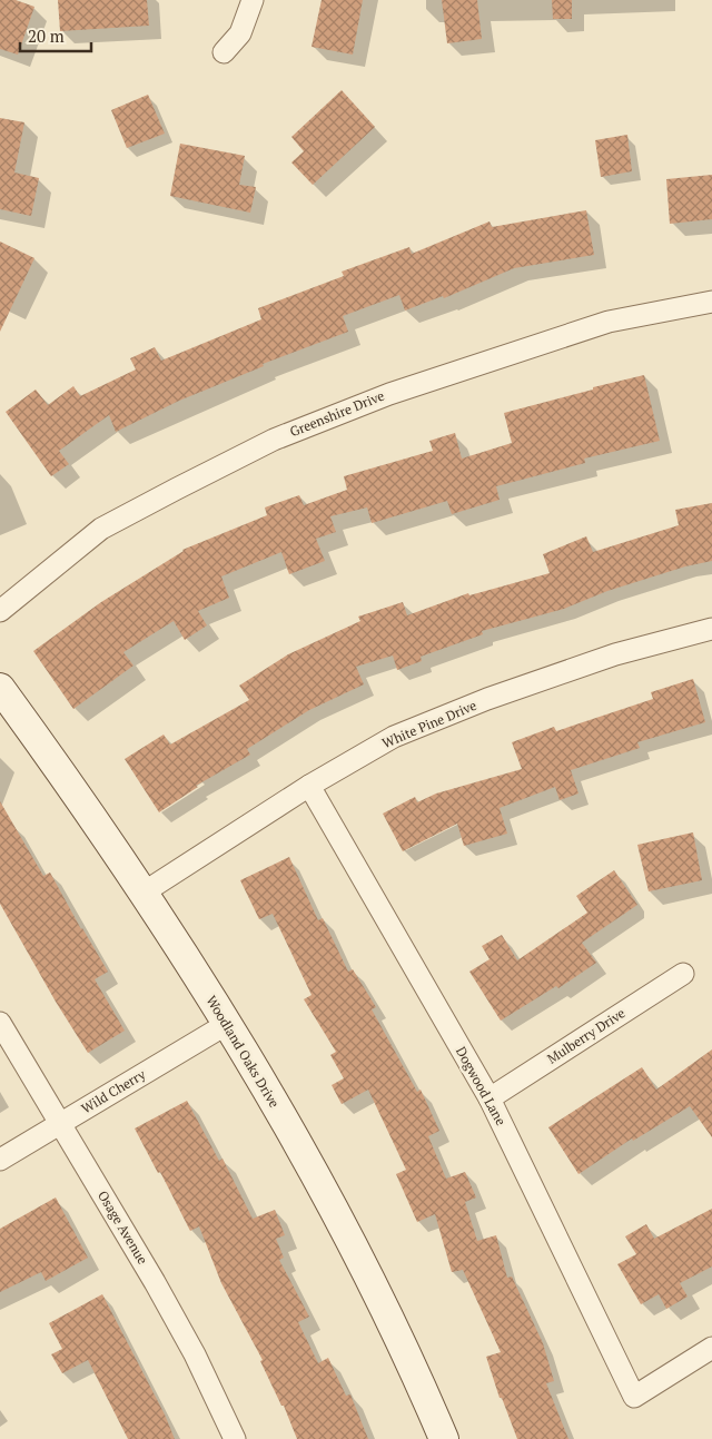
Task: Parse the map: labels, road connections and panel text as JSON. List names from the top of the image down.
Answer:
{
  "streets": {
    "street": [
      "Greenshire Drive",
      "White Pine Drive",
      "Mulberry Drive",
      "Woodland Oaks Drive",
      "Dogwood Lane",
      "Wild Cherry",
      "Osage Avenue"
    ]
  },
  "crossings": [
    ["White Pine Drive", "Woodland Oaks Drive"],
    ["White Pine Drive", "Dogwood Lane"],
    ["Mulberry Drive", "Dogwood Lane"],
    ["Woodland Oaks Drive", "Wild Cherry"],
    ["Wild Cherry", "Osage Avenue"]
  ],
  "scale_bar": "20 m"
}
